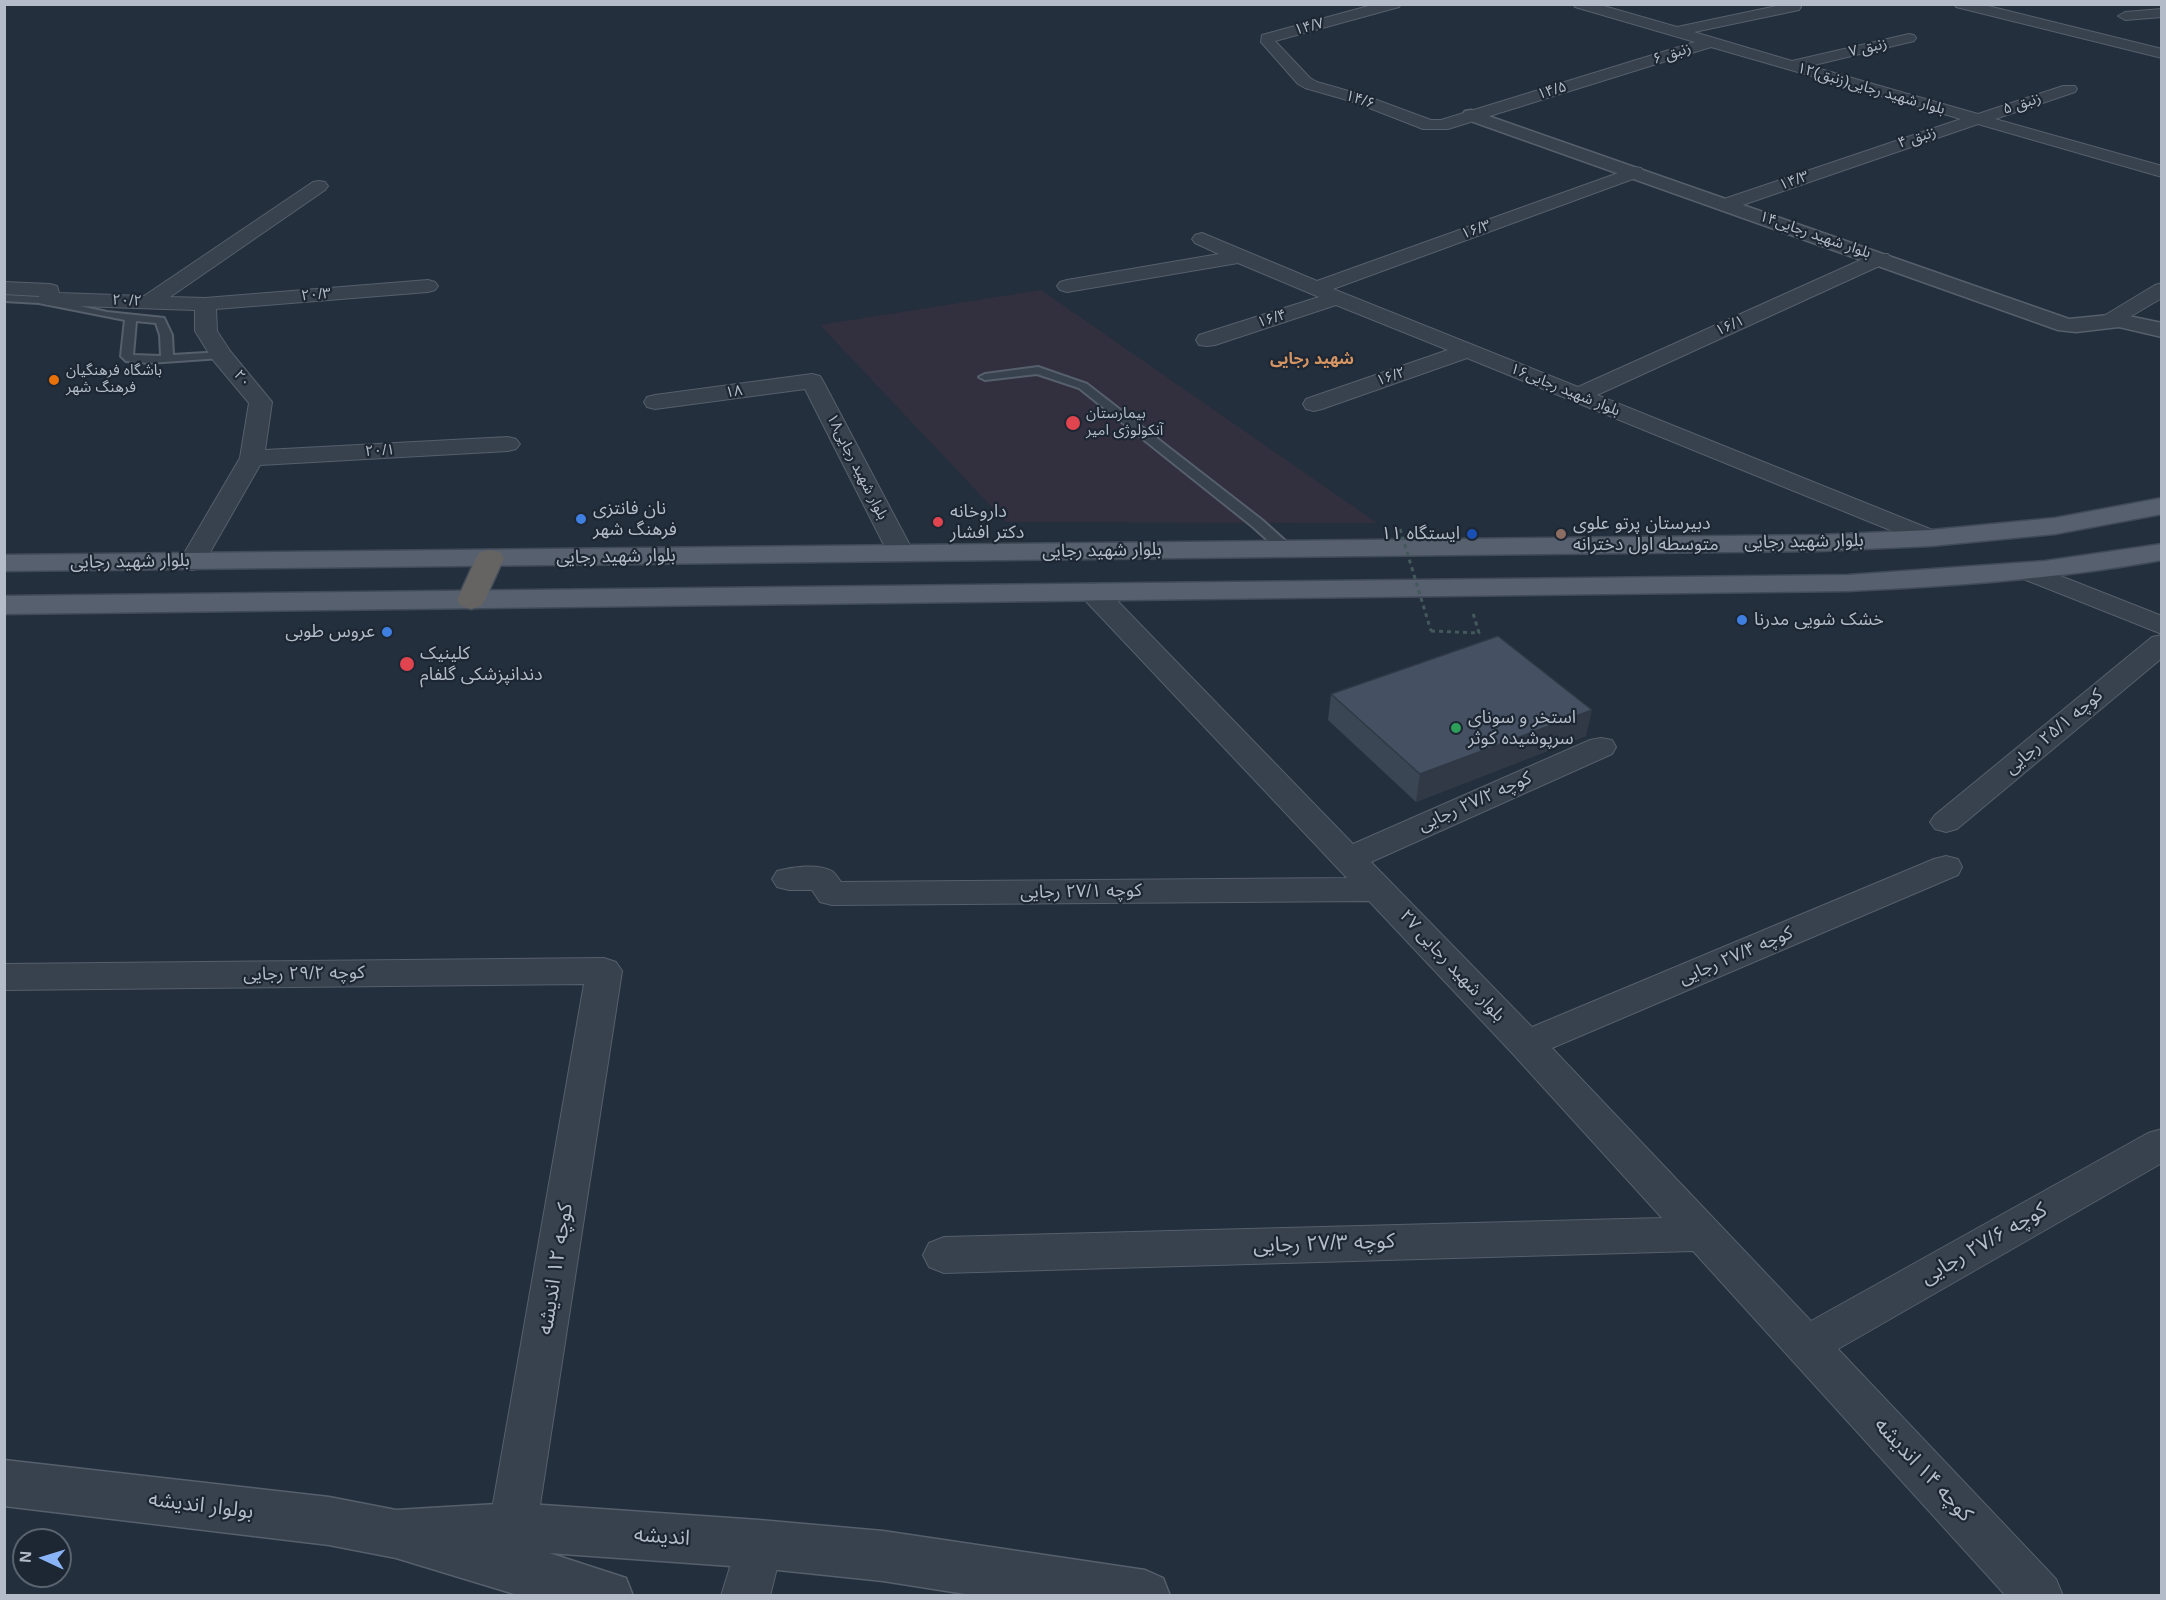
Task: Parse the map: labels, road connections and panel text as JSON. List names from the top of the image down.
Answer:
{
  "streets": {
    "main road": ["بلوار شهید رجایی"],
    "street": [
      "۱۴/۷",
      "زنبق ۷",
      "زنبق ۶",
      "۱۲بلوار شهید رجایی(زنبق)",
      "۱۴/۵",
      "۱۴/۶",
      "زنبق ۵",
      "زنبق ۴",
      "۱۴/۳",
      "۱۶/۳",
      "بلوار شهید رجایی۱۴",
      "۲۰/۳",
      "۲۰/۲",
      "۱۶/۴",
      "۱۶/۱",
      "۱۶/۲",
      "۲۰",
      "بلوار شهید رجایی۱۶",
      "۱۸",
      "۲۰/۱",
      "بلوار شهید رجایی۱۸",
      "کوچه ۲۵/۱ رجایی",
      "کوچه ۲۷/۲ رجایی",
      "کوچه ۲۷/۱ رجایی",
      "کوچه ۲۷/۴ رجایی",
      "۲۷ بلوار شهید رجایی",
      "کوچه ۲۹/۲ رجایی",
      "کوچه ۲۷/۳ رجایی",
      "کوچه ۲۷/۶ رجایی",
      "کوچه ۱۲ اندیشه",
      "کوچه ۱۴ اندیشه",
      "بولوار اندیشه",
      "اندیشه"
    ]
  },
  "crossings": [
    ["۱۴/۷", "۱۴/۶"],
    ["زنبق ۷", "۱۲بلوار شهید رجایی(زنبق)"],
    ["زنبق ۶", "۱۲بلوار شهید رجایی(زنبق)"],
    ["زنبق ۶", "۱۴/۵"],
    ["۱۲بلوار شهید رجایی(زنبق)", "زنبق ۵"],
    ["۱۲بلوار شهید رجایی(زنبق)", "زنبق ۴"],
    ["۱۴/۵", "۱۴/۶"],
    ["۱۴/۵", "بلوار شهید رجایی۱۴"],
    ["۱۴/۶", "بلوار شهید رجایی۱۴"],
    ["زنبق ۵", "زنبق ۴"],
    ["زنبق ۴", "۱۴/۳"],
    ["۱۴/۳", "بلوار شهید رجایی۱۴"],
    ["۱۶/۳", "بلوار شهید رجایی۱۴"],
    ["۱۶/۳", "بلوار شهید رجایی۱۶"],
    ["بلوار شهید رجایی۱۴", "۱۶/۱"],
    ["۲۰/۳", "۲۰/۲"],
    ["۲۰/۳", "۲۰"],
    ["۲۰/۲", "۲۰"],
    ["۱۶/۴", "بلوار شهید رجایی۱۶"],
    ["۱۶/۱", "بلوار شهید رجایی۱۶"],
    ["۱۶/۲", "بلوار شهید رجایی۱۶"],
    ["۲۰", "۲۰/۱"],
    ["بلوار شهید رجایی۱۶", "بلوار شهید رجایی"],
    ["۱۸", "بلوار شهید رجایی۱۸"],
    ["بلوار شهید رجایی۱۸", "بلوار شهید رجایی"],
    ["کوچه ۲۷/۲ رجایی", "۲۷ بلوار شهید رجایی"],
    ["کوچه ۲۷/۱ رجایی", "۲۷ بلوار شهید رجایی"],
    ["کوچه ۲۷/۴ رجایی", "۲۷ بلوار شهید رجایی"],
    ["۲۷ بلوار شهید رجایی", "کوچه ۲۷/۳ رجایی"],
    ["۲۷ بلوار شهید رجایی", "کوچه ۲۷/۶ رجایی"],
    ["۲۷ بلوار شهید رجایی", "کوچه ۱۴ اندیشه"],
    ["کوچه ۲۹/۲ رجایی", "کوچه ۱۲ اندیشه"],
    ["کوچه ۲۷/۶ رجایی", "کوچه ۱۴ اندیشه"],
    ["کوچه ۱۲ اندیشه", "اندیشه"],
    ["بولوار اندیشه", "اندیشه"]
  ],
  "districts": ["شهید رجایی"],
  "places": [
    "باشگاه فرهنگیان فرهنگ شهر",
    "بیمارستان آنکولوژی امیر",
    "نان فانتزی فرهنگ شهر",
    "داروخانه دکتر افشار",
    "ایستگاه ۱۱",
    "دبیرستان پرتو علوی متوسطه اول دخترانه",
    "خشک شویی مدرنا",
    "عروس طوبی",
    "کلینیک دندانپزشکی گلفام",
    "استخر و سونای سرپوشیده کوثر"
  ],
  "north": "left"
}
